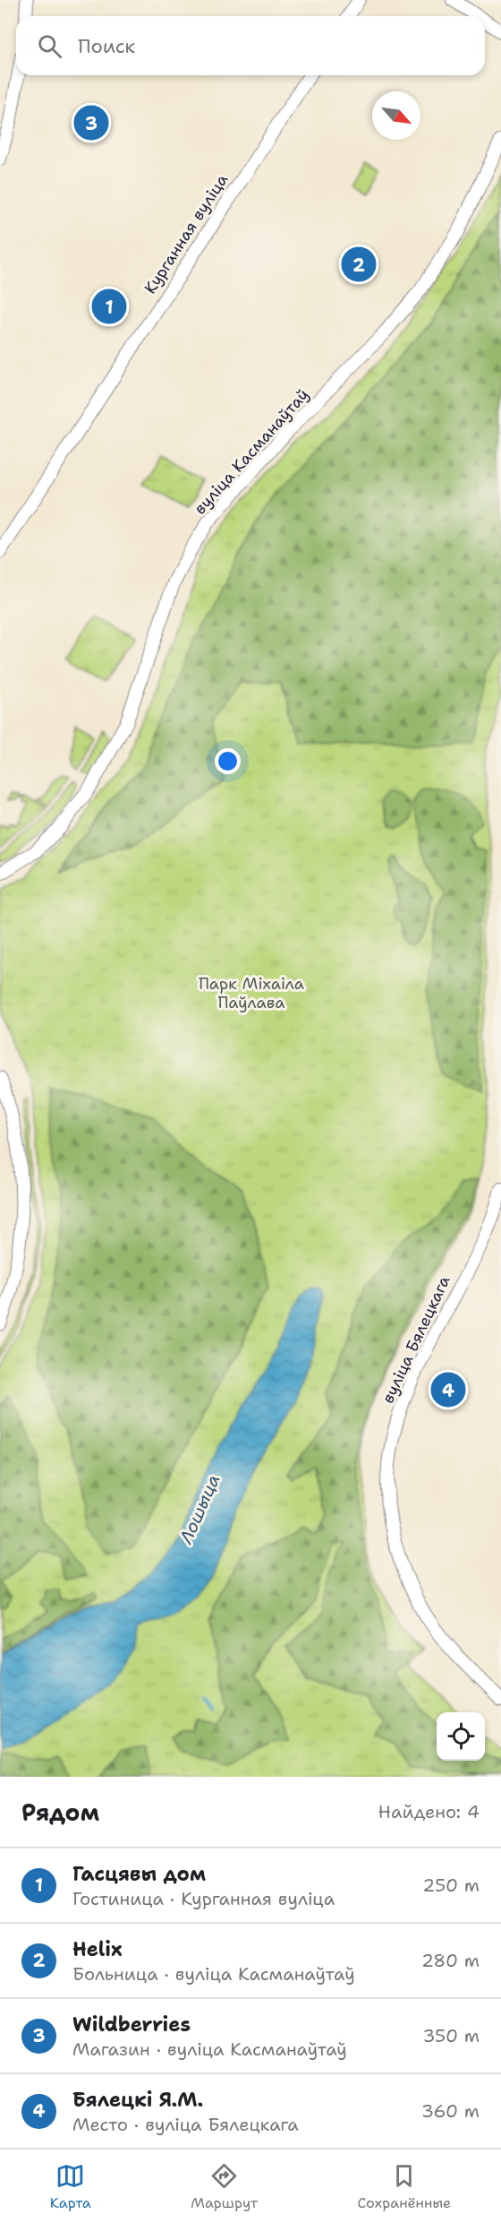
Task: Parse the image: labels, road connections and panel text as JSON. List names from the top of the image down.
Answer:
{
  "streets": {
    "street": ["Курганная вуліца", "вуліца Касманаўтаў", "вуліца Бялецкага"]
  },
  "water": ["Лошыца"],
  "parks": ["Парк Міхаіла Паўлава"],
  "north": "bottom right",
  "page": {
    "search": "Поиск",
    "pins": [
      "3",
      "2",
      "1",
      "4"
    ],
    "heading": ["Рядом", "Найдено: 4"],
    "list": [
      {
        "mark": "1",
        "name": "Гасцявы дом",
        "note": "Гостиница · Курганная вуліца",
        "value": "250 m"
      },
      {
        "mark": "2",
        "name": "Helix",
        "note": "Больница · вуліца Касманаўтаў",
        "value": "280 m"
      },
      {
        "mark": "3",
        "name": "Wildberries",
        "note": "Магазин · вуліца Касманаўтаў",
        "value": "350 m"
      },
      {
        "mark": "4",
        "name": "Бялецкі Я.М.",
        "note": "Место · вуліца Бялецкага",
        "value": "360 m"
      }
    ],
    "nav": ["Карта", "Маршрут", "Сохранённые"]
  }
}
